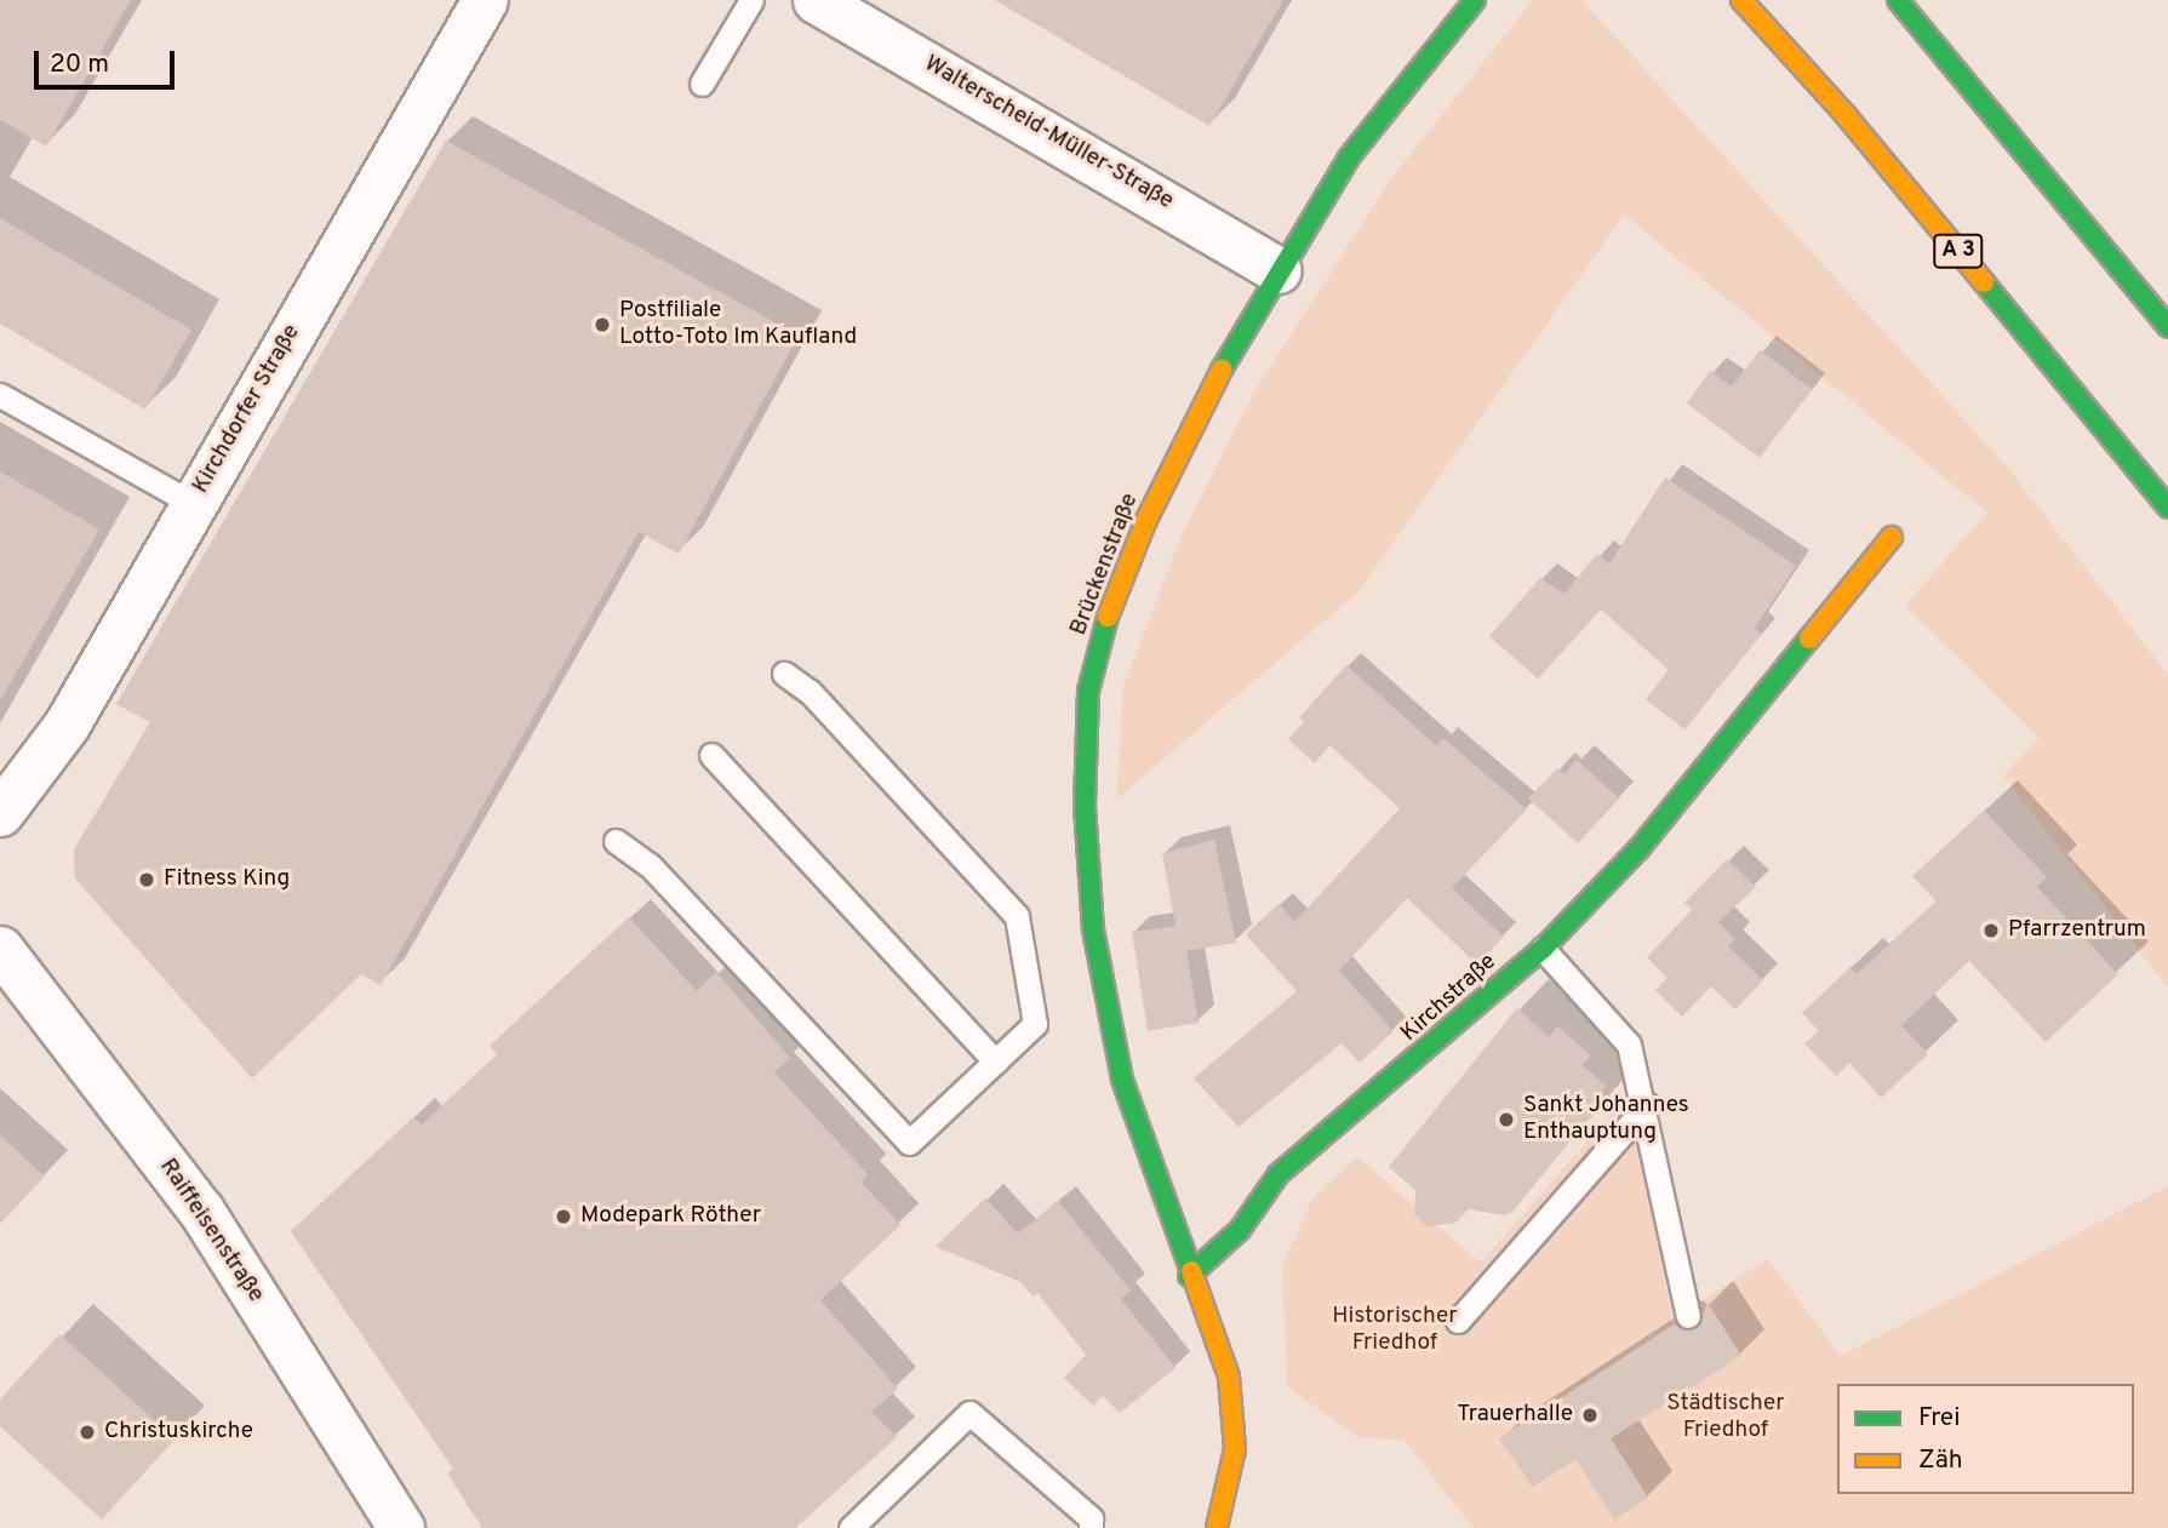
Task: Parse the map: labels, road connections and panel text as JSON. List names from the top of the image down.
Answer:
{
  "streets": {
    "main road": ["A 3", "Brückenstraße", "Kirchstraße"],
    "street": ["Walterscheid-Müller-Straße", "Kirchdorfer Straße", "Raiffeisenstraße"]
  },
  "crossings": [
    ["Walterscheid-Müller-Straße", "Brückenstraße"],
    ["Brückenstraße", "Kirchstraße"]
  ],
  "parks": ["Historischer Friedhof", "Städtischer Friedhof"],
  "places": [
    "Postfiliale Lotto-Toto Im Kaufland",
    "Fitness King",
    "Pfarrzentrum",
    "Sankt Johannes Enthauptung",
    "Modepark Röther",
    "Trauerhalle",
    "Christuskirche"
  ],
  "legend": ["Frei", "Zäh"],
  "scale_bar": "20 m"
}
